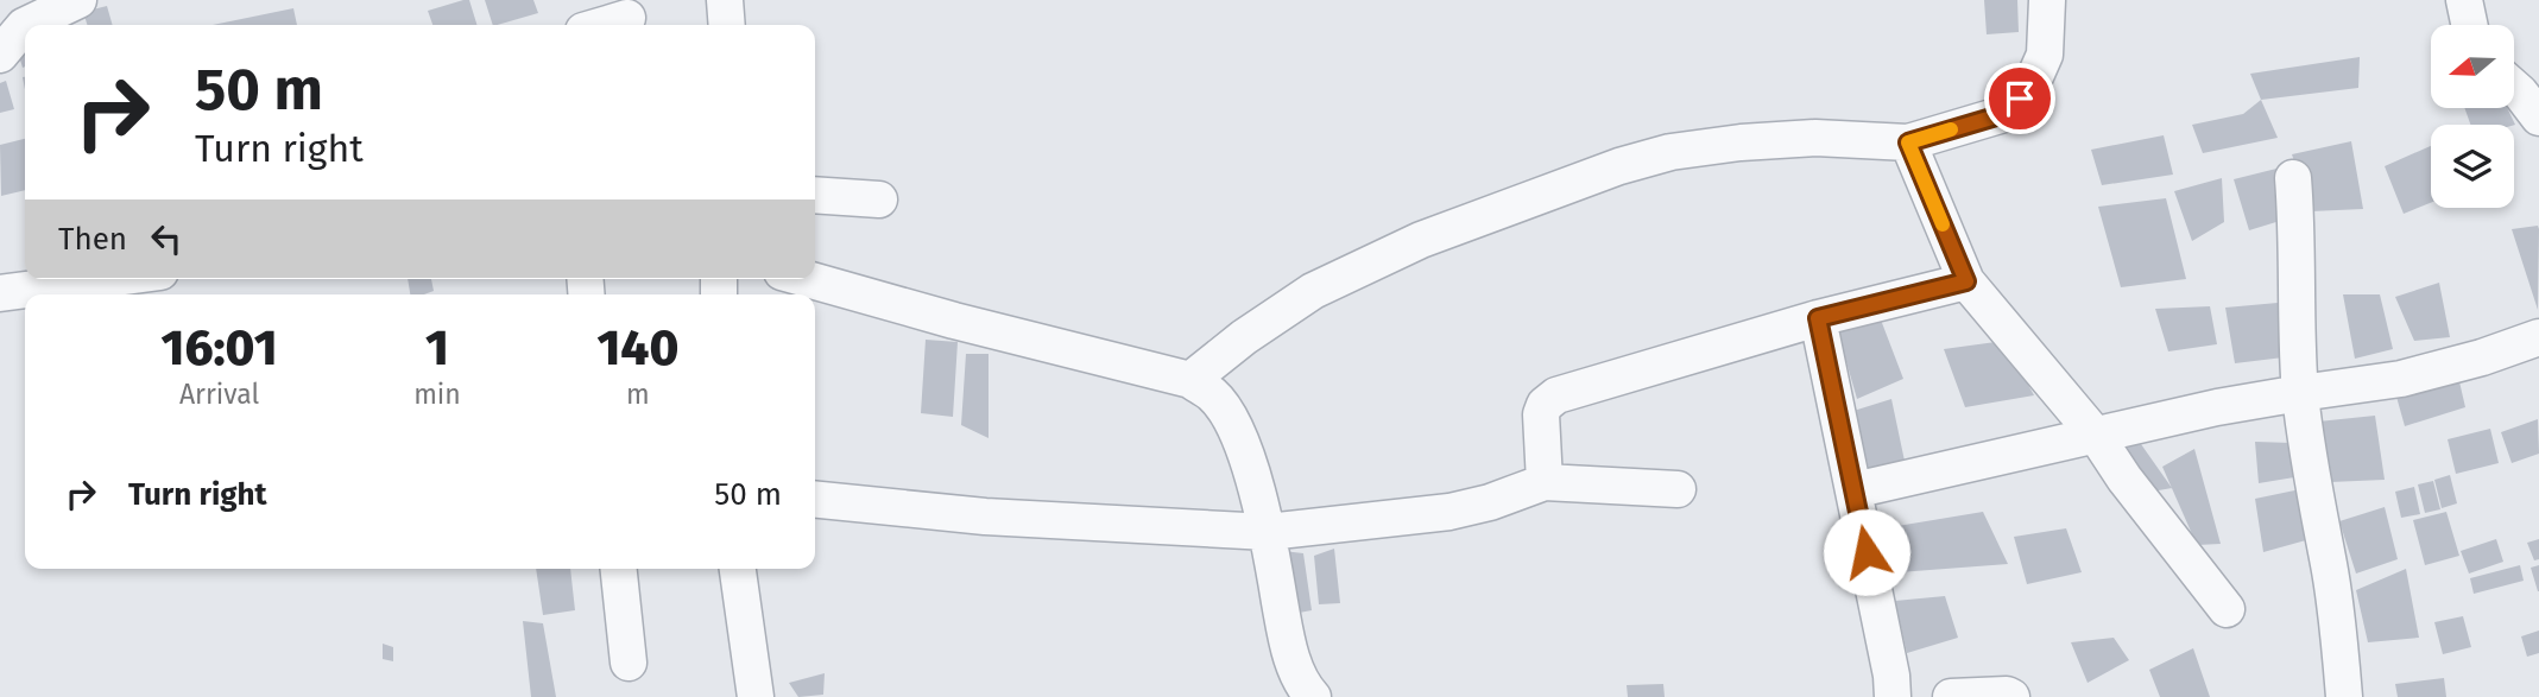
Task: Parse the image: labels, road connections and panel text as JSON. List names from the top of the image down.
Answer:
{
  "north": "left",
  "page": {
    "turn": ["50 m", "Turn right"],
    "then": "Then",
    "eta": [
      "16:01",
      "Arrival",
      "1",
      "min",
      "140",
      "m"
    ],
    "list": [
      {
        "name": "Turn right",
        "value": "50 m"
      }
    ]
  }
}
